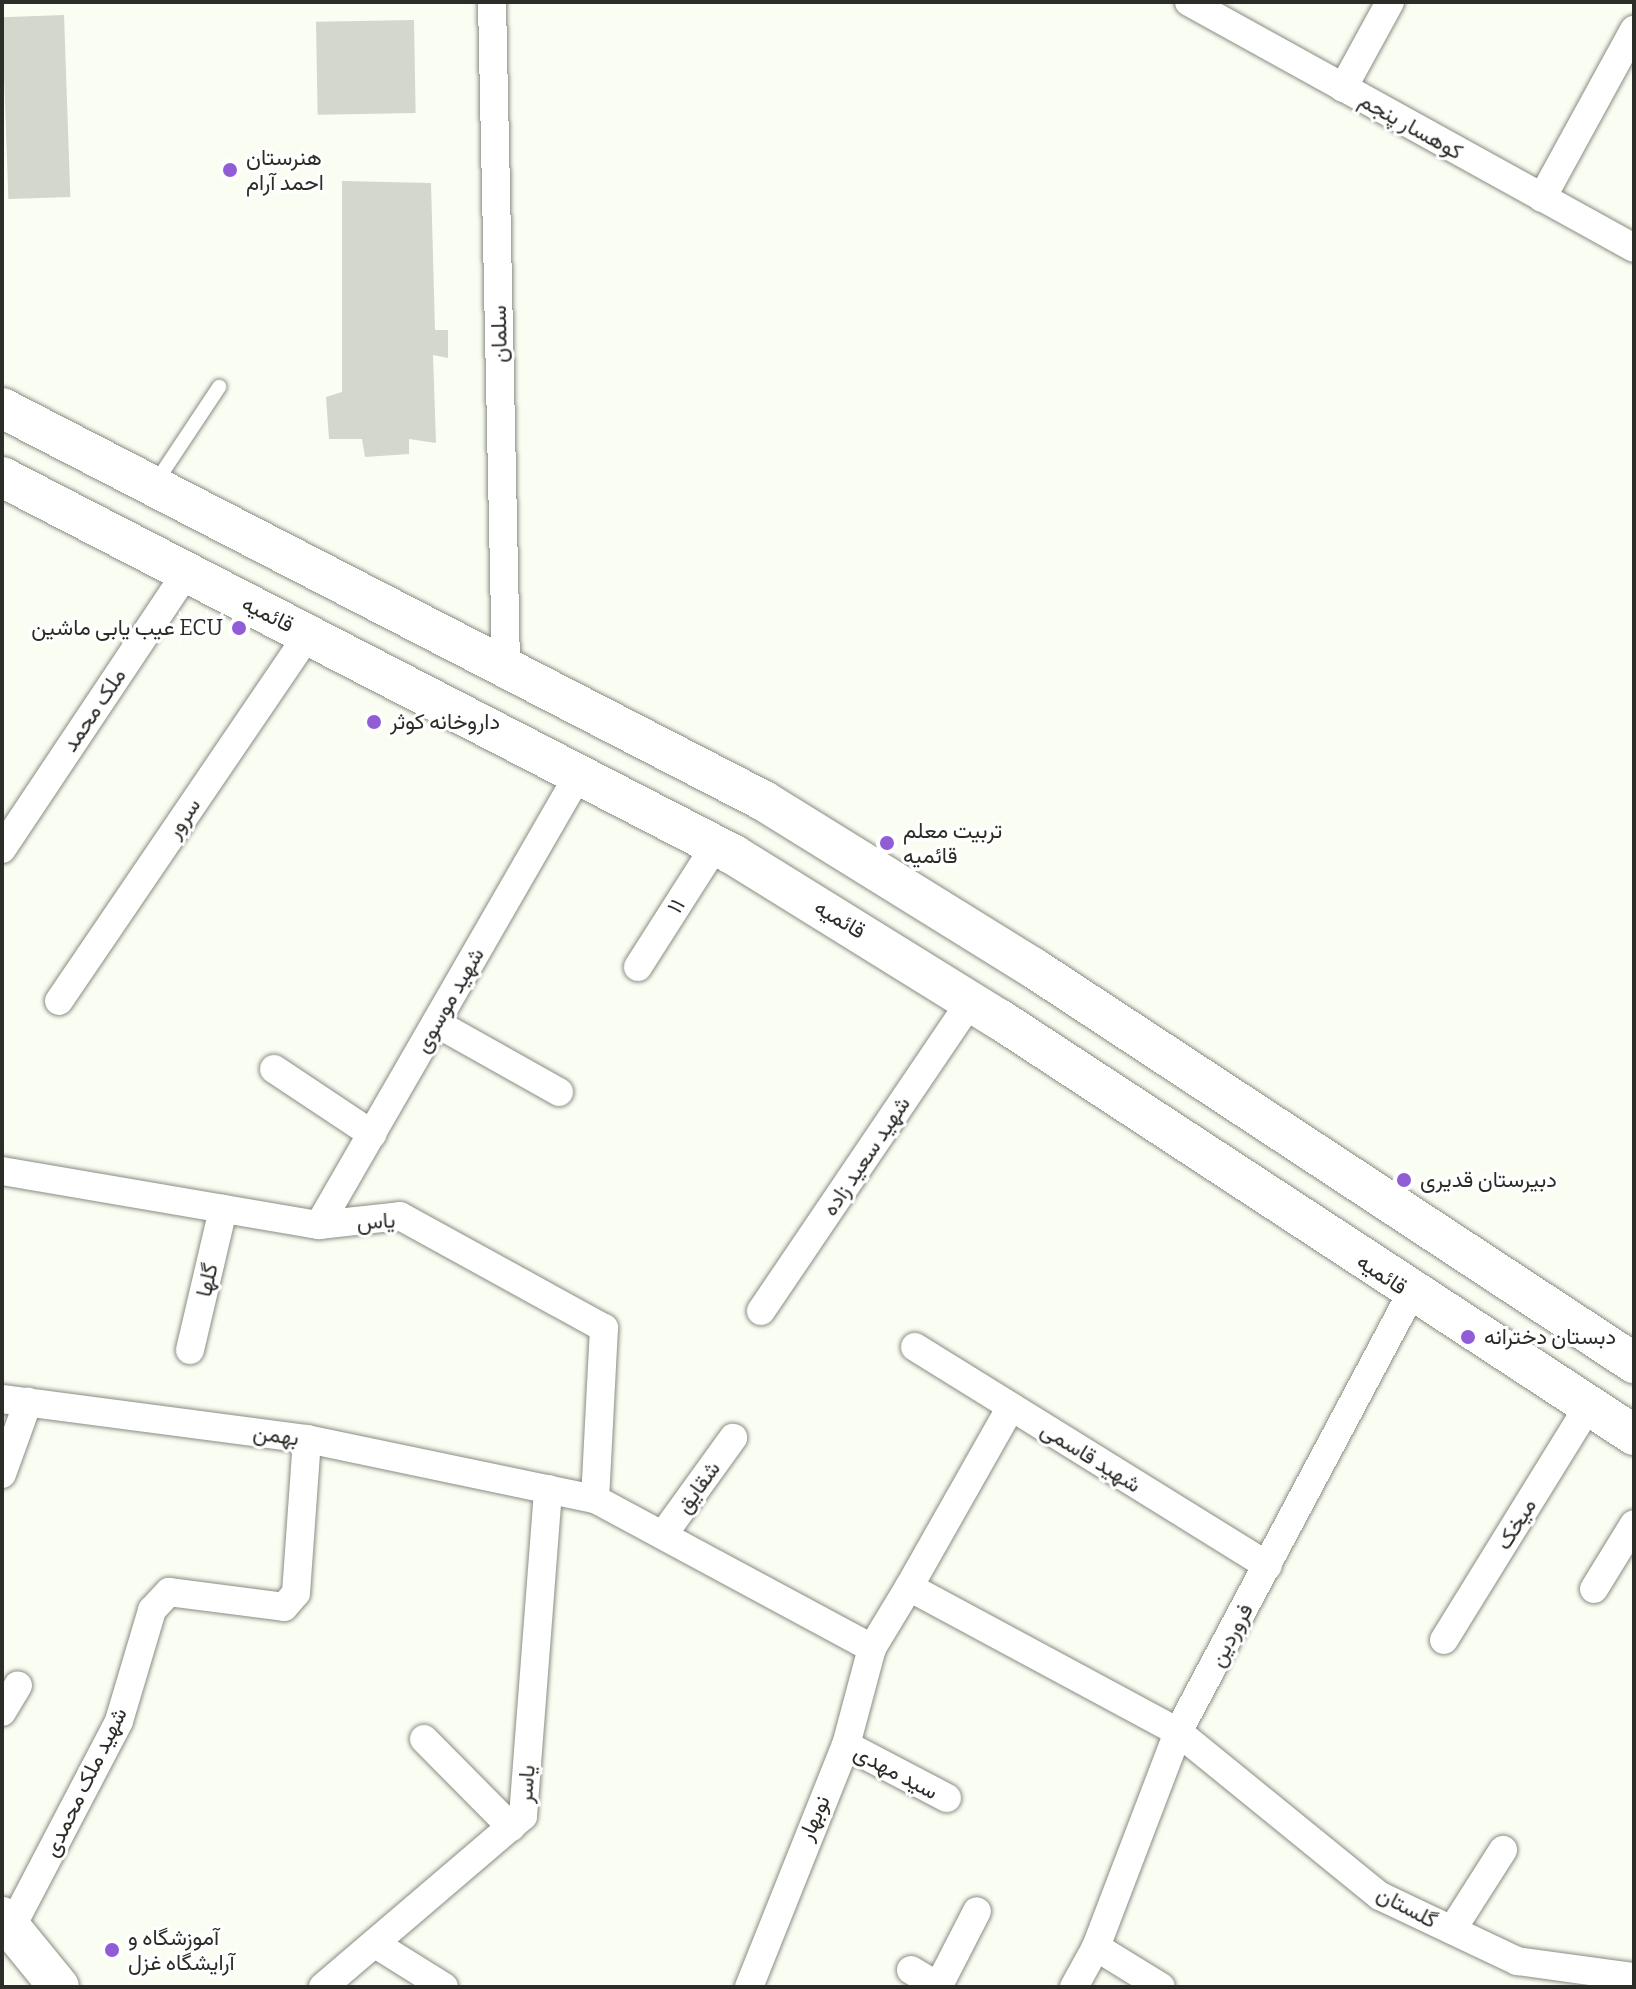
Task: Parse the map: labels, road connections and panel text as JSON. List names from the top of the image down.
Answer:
{
  "streets": {
    "main road": ["قائمیه"],
    "street": [
      "کوهسار پنجم",
      "سلمان",
      "ملک محمد",
      "سرور",
      "۱۱",
      "شهید موسوی",
      "شهید سعید زاده",
      "یاس",
      "گلها",
      "بهمن",
      "شهید قاسمی",
      "شقایق",
      "میخک",
      "فروردین",
      "سید مهدی",
      "شهید ملک محمدی",
      "یاسر",
      "نوبهار",
      "گلستان"
    ]
  },
  "crossings": [
    ["قائمیه", "ملک محمد"],
    ["قائمیه", "سرور"],
    ["قائمیه", "۱۱"],
    ["قائمیه", "شهید موسوی"],
    ["قائمیه", "شهید سعید زاده"],
    ["قائمیه", "میخک"],
    ["قائمیه", "فروردین"],
    ["شهید موسوی", "یاس"],
    ["یاس", "گلها"],
    ["یاس", "بهمن"],
    ["بهمن", "شقایق"],
    ["بهمن", "شهید ملک محمدی"],
    ["بهمن", "یاسر"],
    ["بهمن", "نوبهار"],
    ["شهید قاسمی", "فروردین"],
    ["شهید قاسمی", "نوبهار"],
    ["فروردین", "گلستان"],
    ["سید مهدی", "نوبهار"],
    ["نوبهار", "گلستان"]
  ],
  "places": [
    "هنرستان احمد آرام",
    "عیب یابی ماشین ECU",
    "داروخانه کوثر",
    "تربیت معلم قائمیه",
    "دبیرستان قدیری",
    "دبستان دخترانه",
    "آموزشگاه و آرایشگاه غزل"
  ]
}
